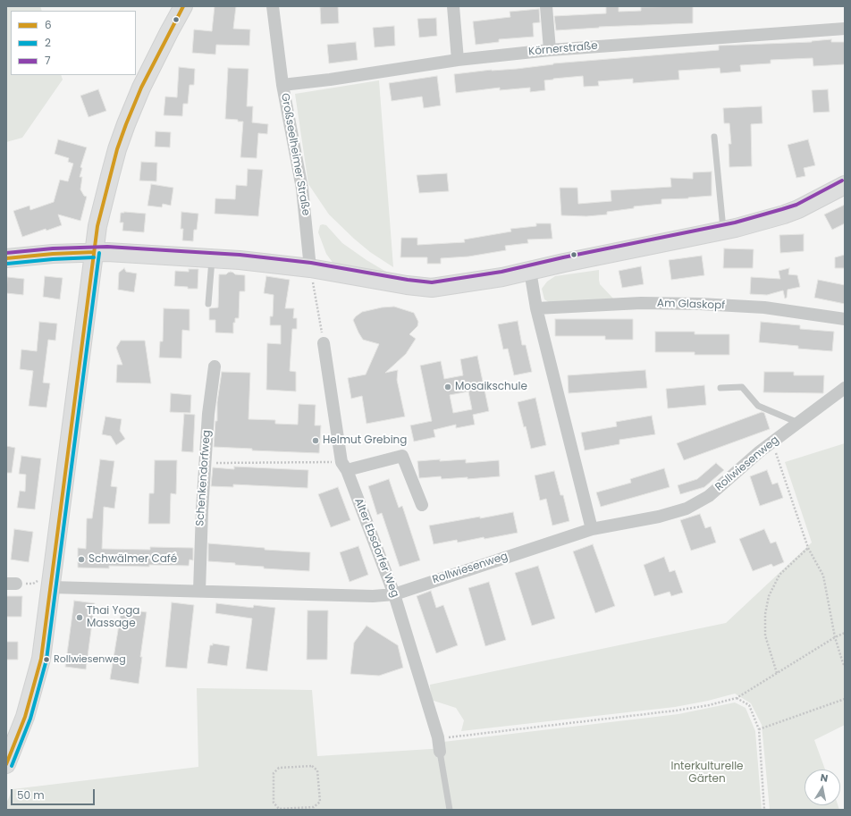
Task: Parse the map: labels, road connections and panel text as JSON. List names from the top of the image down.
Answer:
{
  "streets": {
    "street": [
      "Körnerstraße",
      "Großseelheimer Straße",
      "Am Glaskopf",
      "Rollwiesenweg",
      "Schenkendorfweg",
      "Alter Ebsdorfer Weg"
    ]
  },
  "crossings": [
    ["Körnerstraße", "Großseelheimer Straße"],
    ["Rollwiesenweg", "Schenkendorfweg"],
    ["Rollwiesenweg", "Alter Ebsdorfer Weg"]
  ],
  "parks": ["Interkulturelle Gärten"],
  "places": [
    "Mosaikschule",
    "Helmut Grebing",
    "Schwälmer Café",
    "Thai Yoga Massage",
    "Rollwiesenweg"
  ],
  "lines": ["transit line 6", "transit line 7", "transit line 2"],
  "legend": ["6", "2", "7"],
  "scale_bar": "50 m",
  "north": "top"
}
